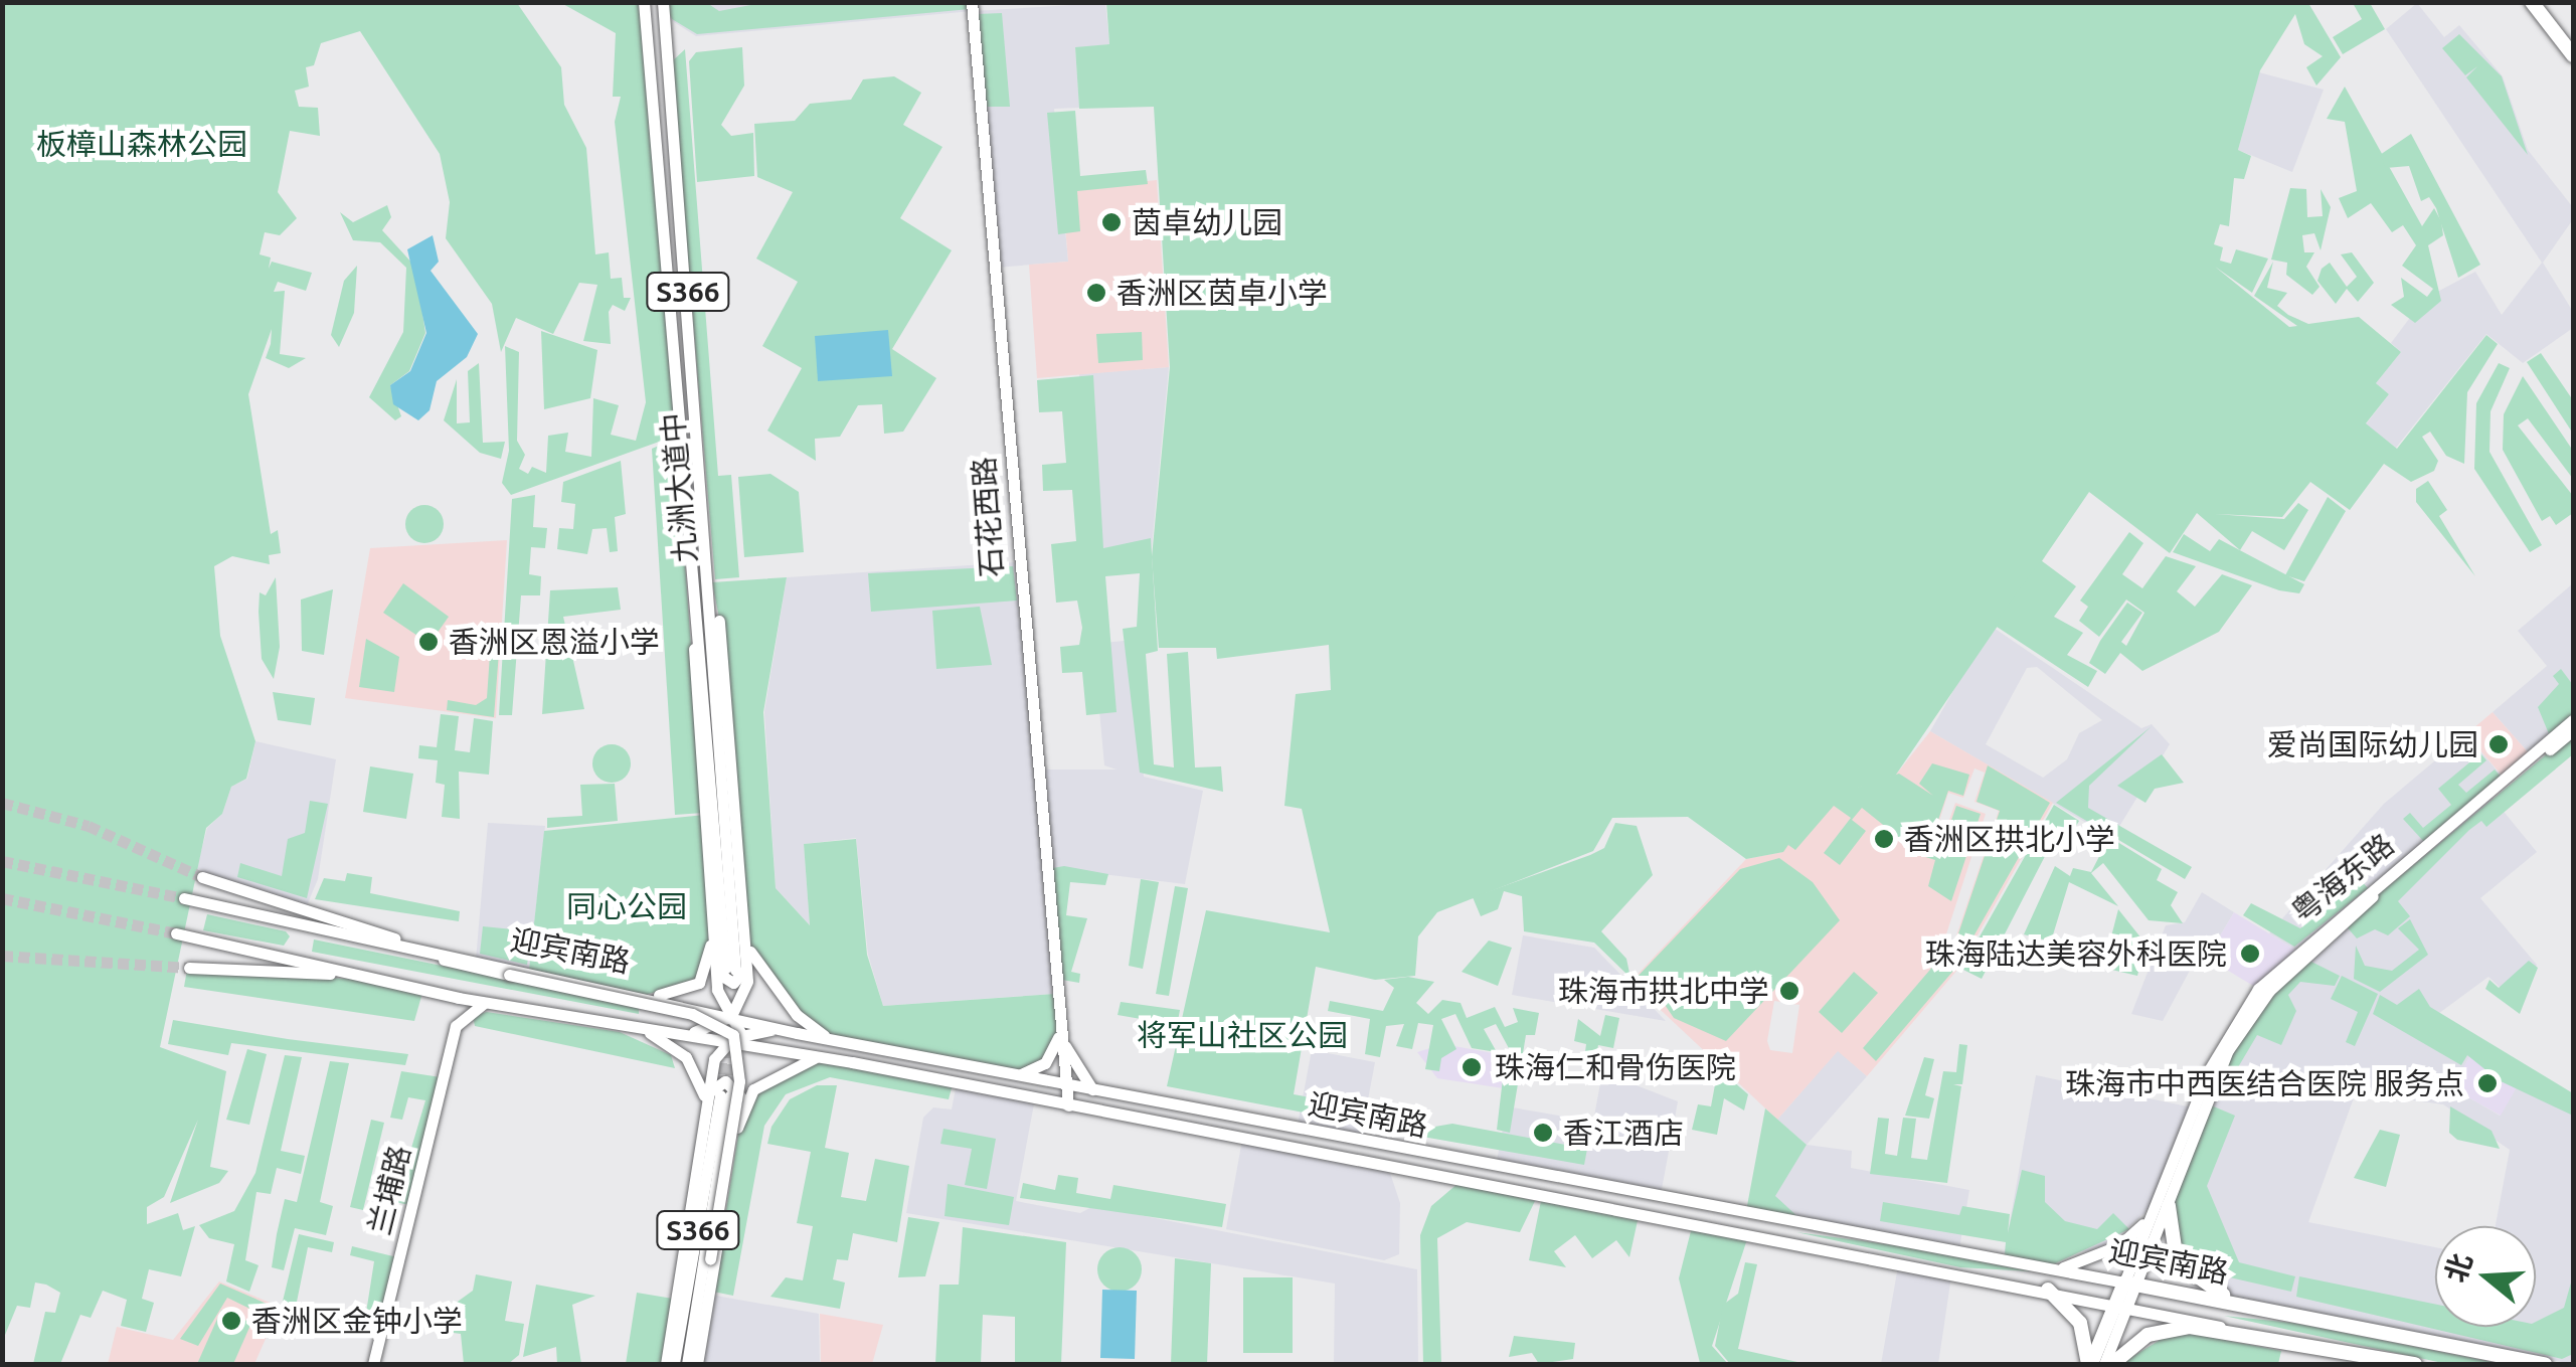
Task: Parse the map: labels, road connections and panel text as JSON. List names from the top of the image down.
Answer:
{
  "streets": {
    "highway": ["迎宾南路"],
    "main road": [
      "S366",
      "九洲大道中",
      "石花西路",
      "粤海东路",
      "兰埔路"
    ]
  },
  "crossings": [
    ["石花西路", "迎宾南路"],
    ["粤海东路", "迎宾南路"]
  ],
  "parks": ["板樟山森林公园", "同心公园", "将军山社区公园"],
  "places": [
    "茵卓幼儿园",
    "香洲区茵卓小学",
    "香洲区恩溢小学",
    "爱尚国际幼儿园",
    "香洲区拱北小学",
    "珠海陆达美容外科医院",
    "珠海市拱北中学",
    "珠海仁和骨伤医院",
    "珠海市中西医结合医院 服务点",
    "香江酒店",
    "香洲区金钟小学"
  ],
  "north": "left"
}
